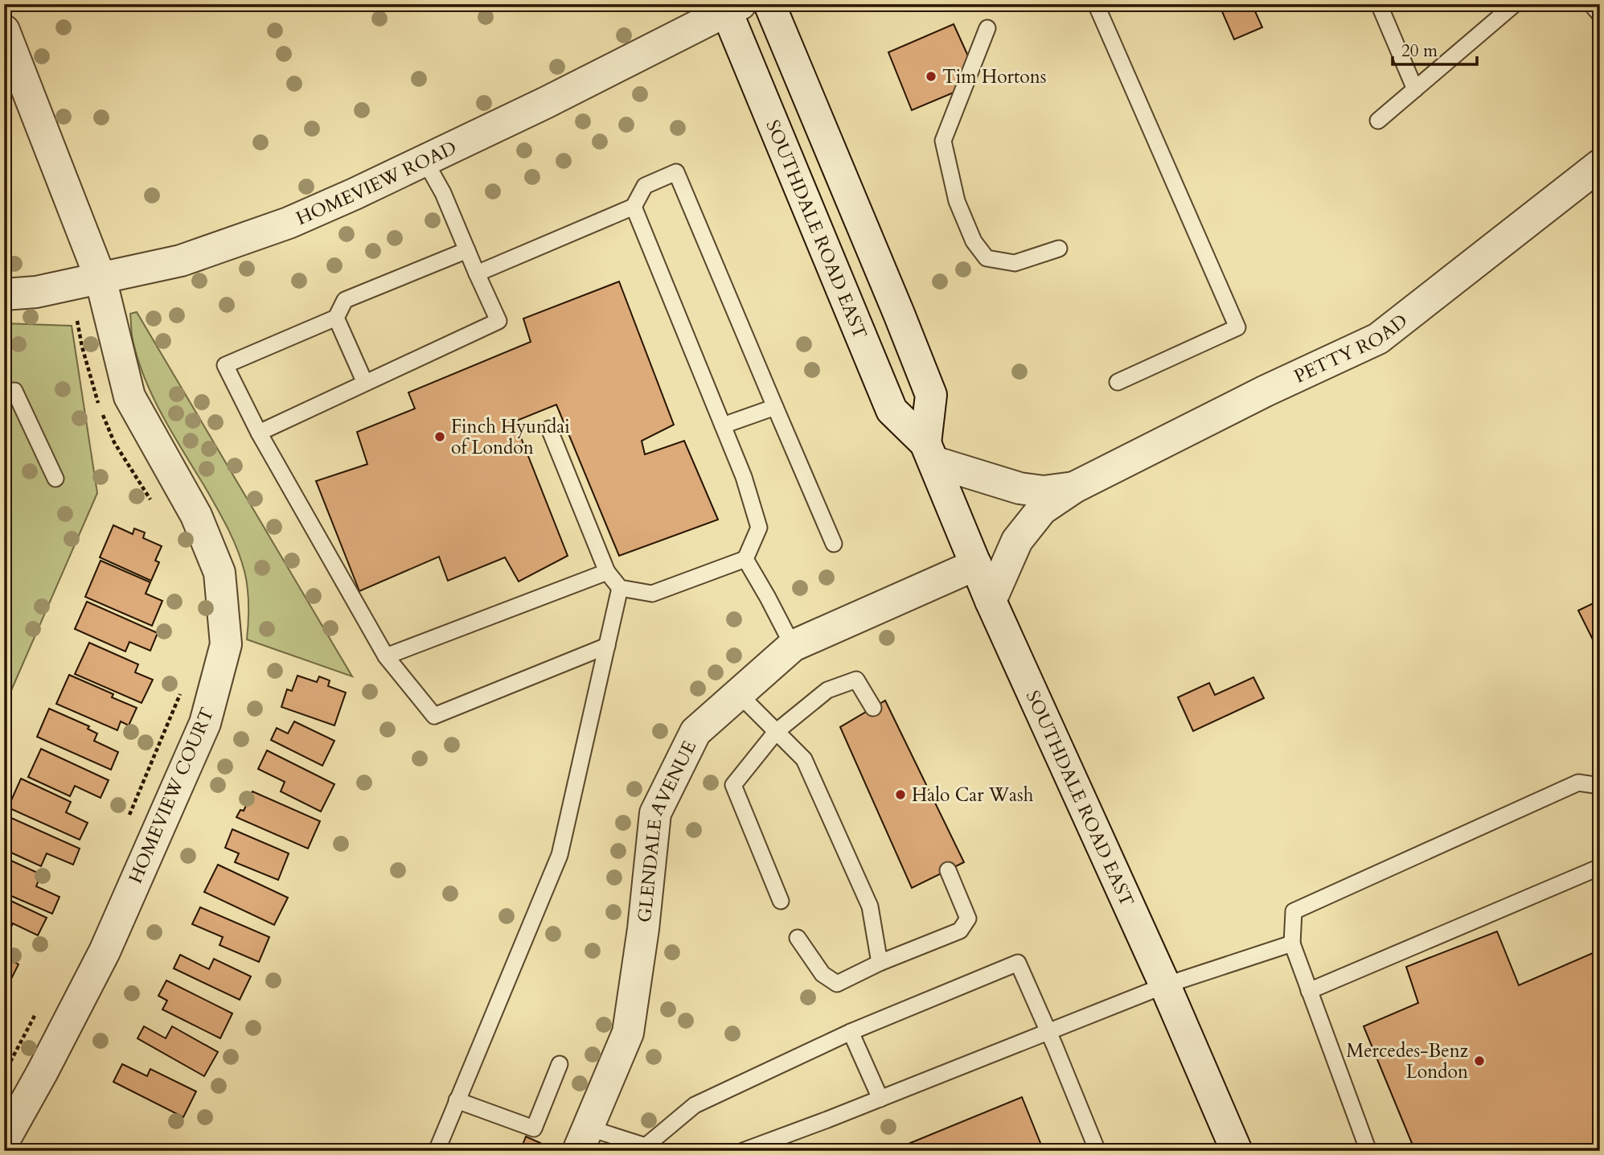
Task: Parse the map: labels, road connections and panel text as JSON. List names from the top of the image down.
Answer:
{
  "streets": {
    "street": [
      "HOMEVIEW ROAD",
      "SOUTHDALE ROAD EAST",
      "PETTY ROAD",
      "HOMEVIEW COURT",
      "GLENDALE AVENUE"
    ]
  },
  "crossings": [
    ["HOMEVIEW ROAD", "SOUTHDALE ROAD EAST"],
    ["HOMEVIEW ROAD", "HOMEVIEW COURT"],
    ["SOUTHDALE ROAD EAST", "PETTY ROAD"],
    ["SOUTHDALE ROAD EAST", "GLENDALE AVENUE"]
  ],
  "places": [
    "Tim Hortons",
    "Finch Hyundai of London",
    "Halo Car Wash",
    "Mercedes-Benz London"
  ],
  "scale_bar": "20 m"
}
